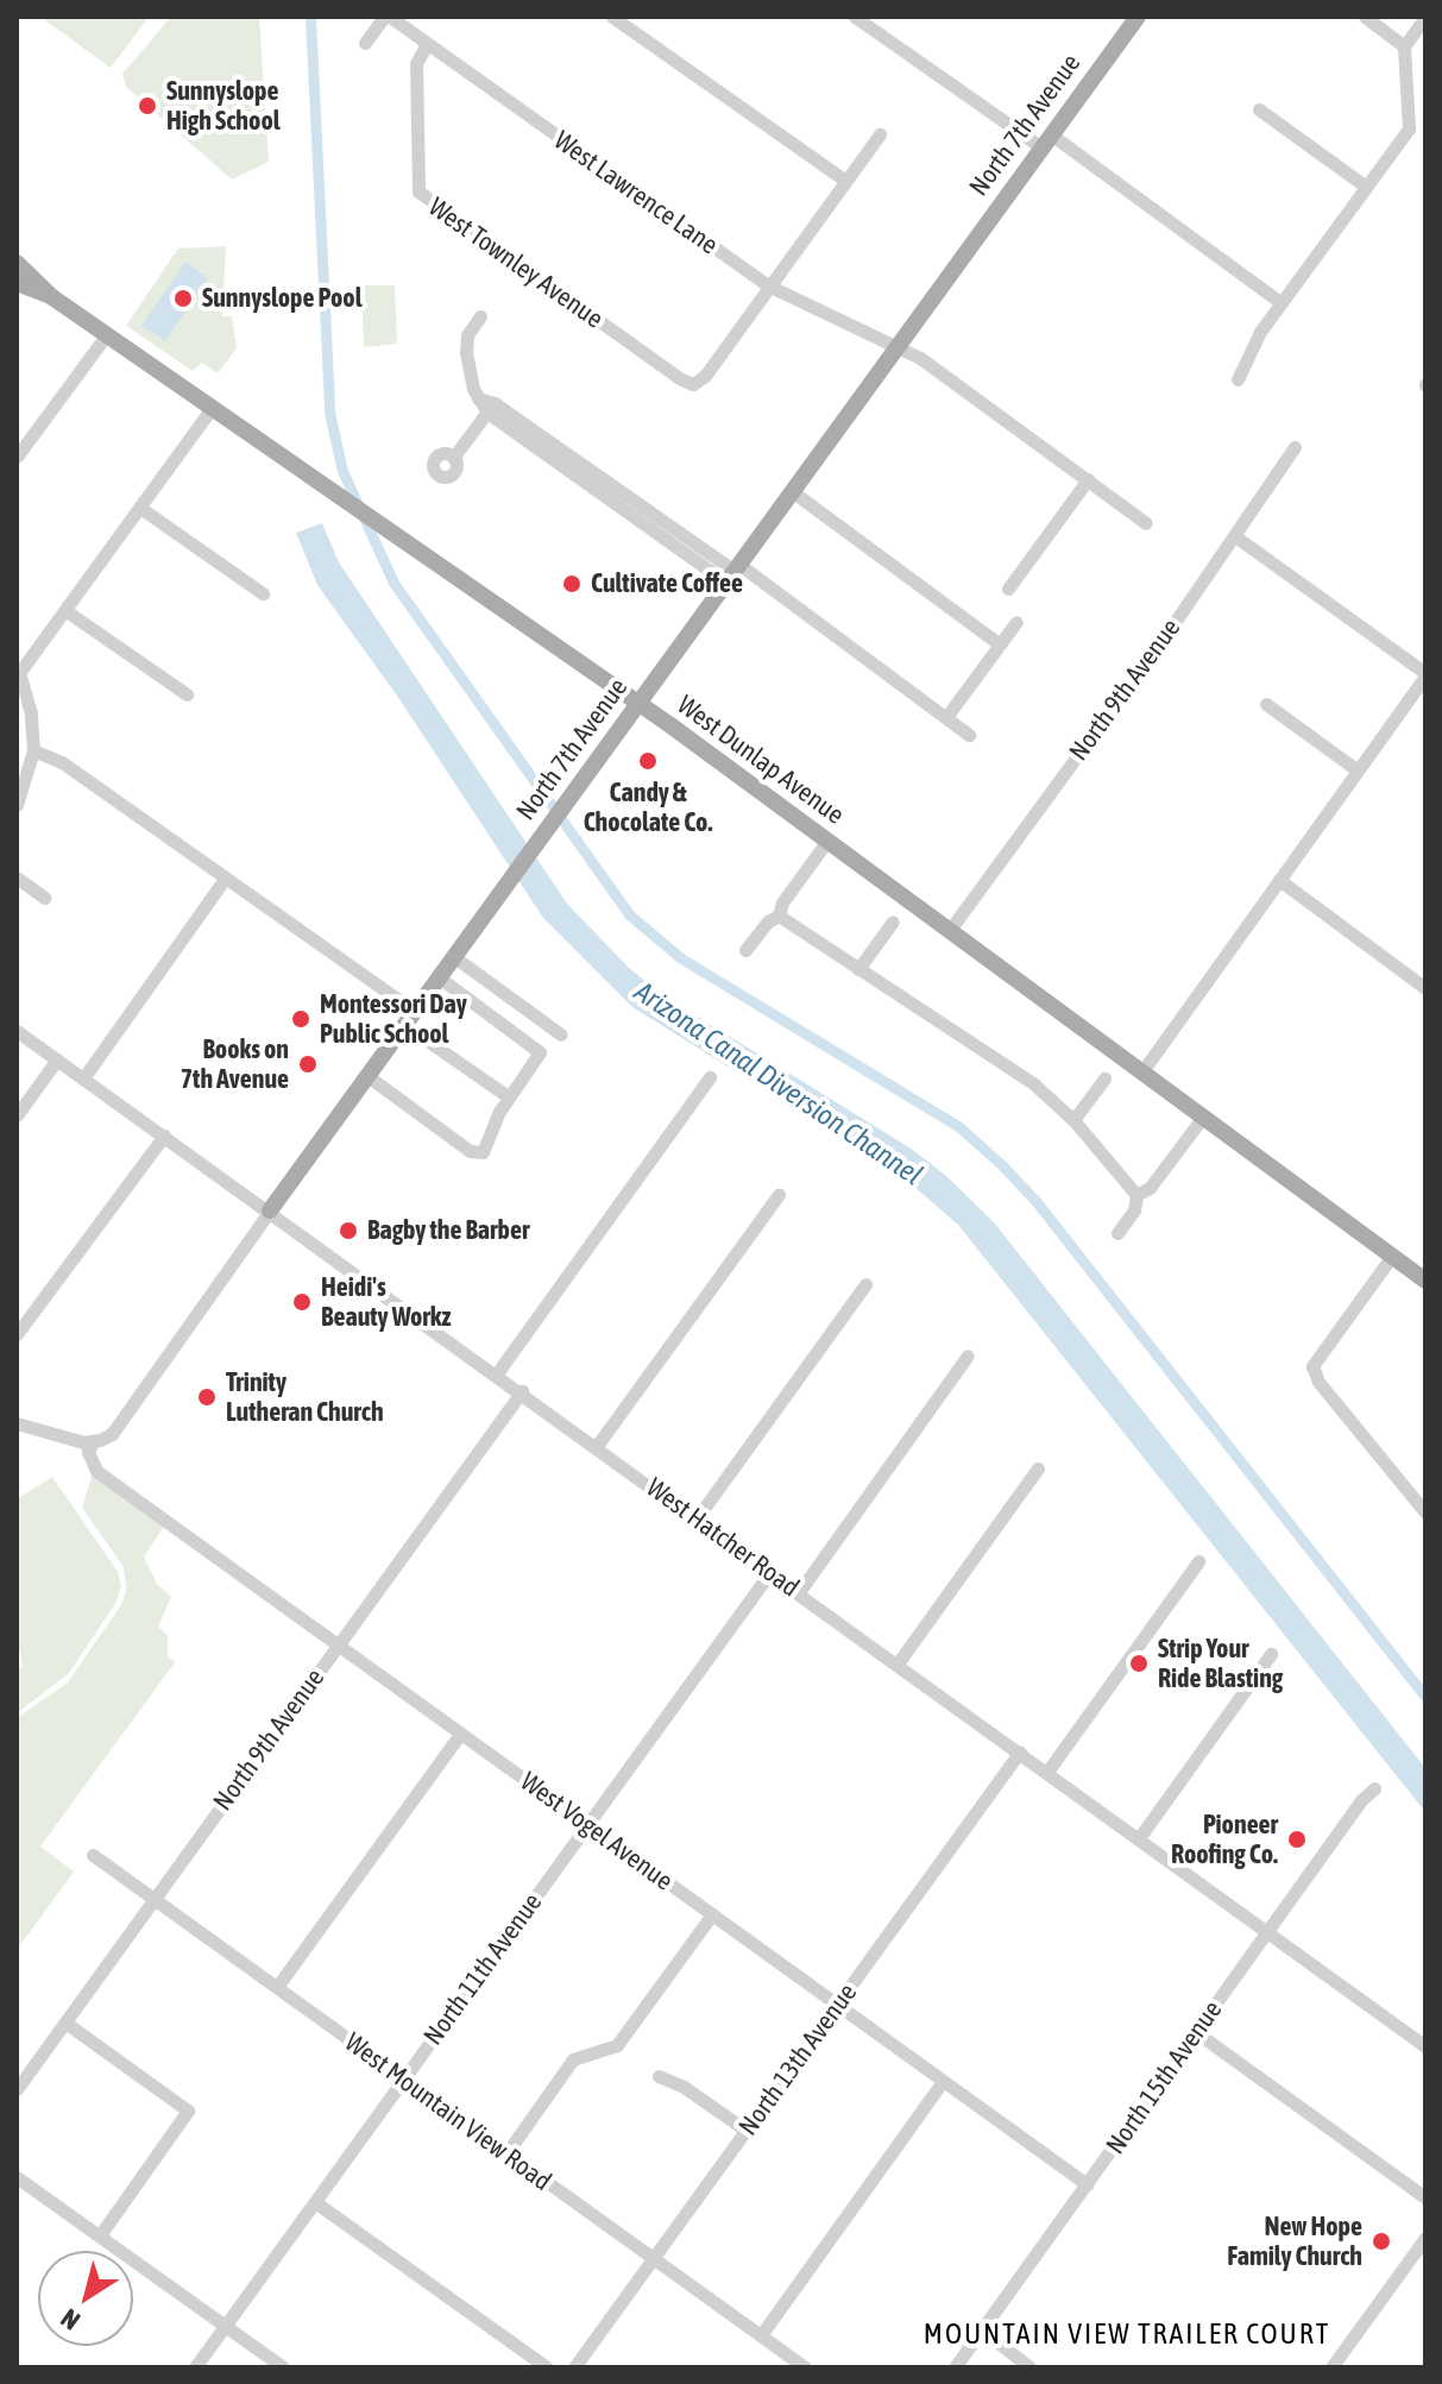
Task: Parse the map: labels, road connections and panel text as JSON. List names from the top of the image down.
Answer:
{
  "streets": {
    "main road": ["North 7th Avenue", "West Dunlap Avenue"],
    "street": [
      "West Lawrence Lane",
      "West Townley Avenue",
      "North 9th Avenue",
      "West Hatcher Road",
      "West Vogel Avenue",
      "North 11th Avenue",
      "North 13th Avenue",
      "North 15th Avenue",
      "West Mountain View Road"
    ]
  },
  "crossings": [
    ["North 7th Avenue", "West Lawrence Lane"],
    ["North 7th Avenue", "West Dunlap Avenue"],
    ["North 7th Avenue", "West Hatcher Road"],
    ["North 7th Avenue", "West Vogel Avenue"],
    ["West Lawrence Lane", "West Townley Avenue"],
    ["North 9th Avenue", "West Dunlap Avenue"],
    ["North 9th Avenue", "West Hatcher Road"],
    ["North 9th Avenue", "West Vogel Avenue"],
    ["North 9th Avenue", "West Mountain View Road"],
    ["West Hatcher Road", "North 11th Avenue"],
    ["West Hatcher Road", "North 13th Avenue"],
    ["West Hatcher Road", "North 15th Avenue"],
    ["West Vogel Avenue", "North 11th Avenue"],
    ["West Vogel Avenue", "North 13th Avenue"],
    ["West Vogel Avenue", "North 15th Avenue"],
    ["North 11th Avenue", "West Mountain View Road"],
    ["North 13th Avenue", "West Mountain View Road"]
  ],
  "districts": ["MOUNTAIN VIEW TRAILER COURT"],
  "water": ["Arizona Canal Diversion Channel"],
  "places": [
    "Sunnyslope High School",
    "Sunnyslope Pool",
    "Cultivate Coffee",
    "Candy & Chocolate Co.",
    "Montessori Day Public School",
    "Books on 7th Avenue",
    "Bagby the Barber",
    "Heidi's Beauty Workz",
    "Trinity Lutheran Church",
    "Strip Your Ride Blasting",
    "Pioneer Roofing Co.",
    "New Hope Family Church"
  ],
  "north": "bottom left"
}
